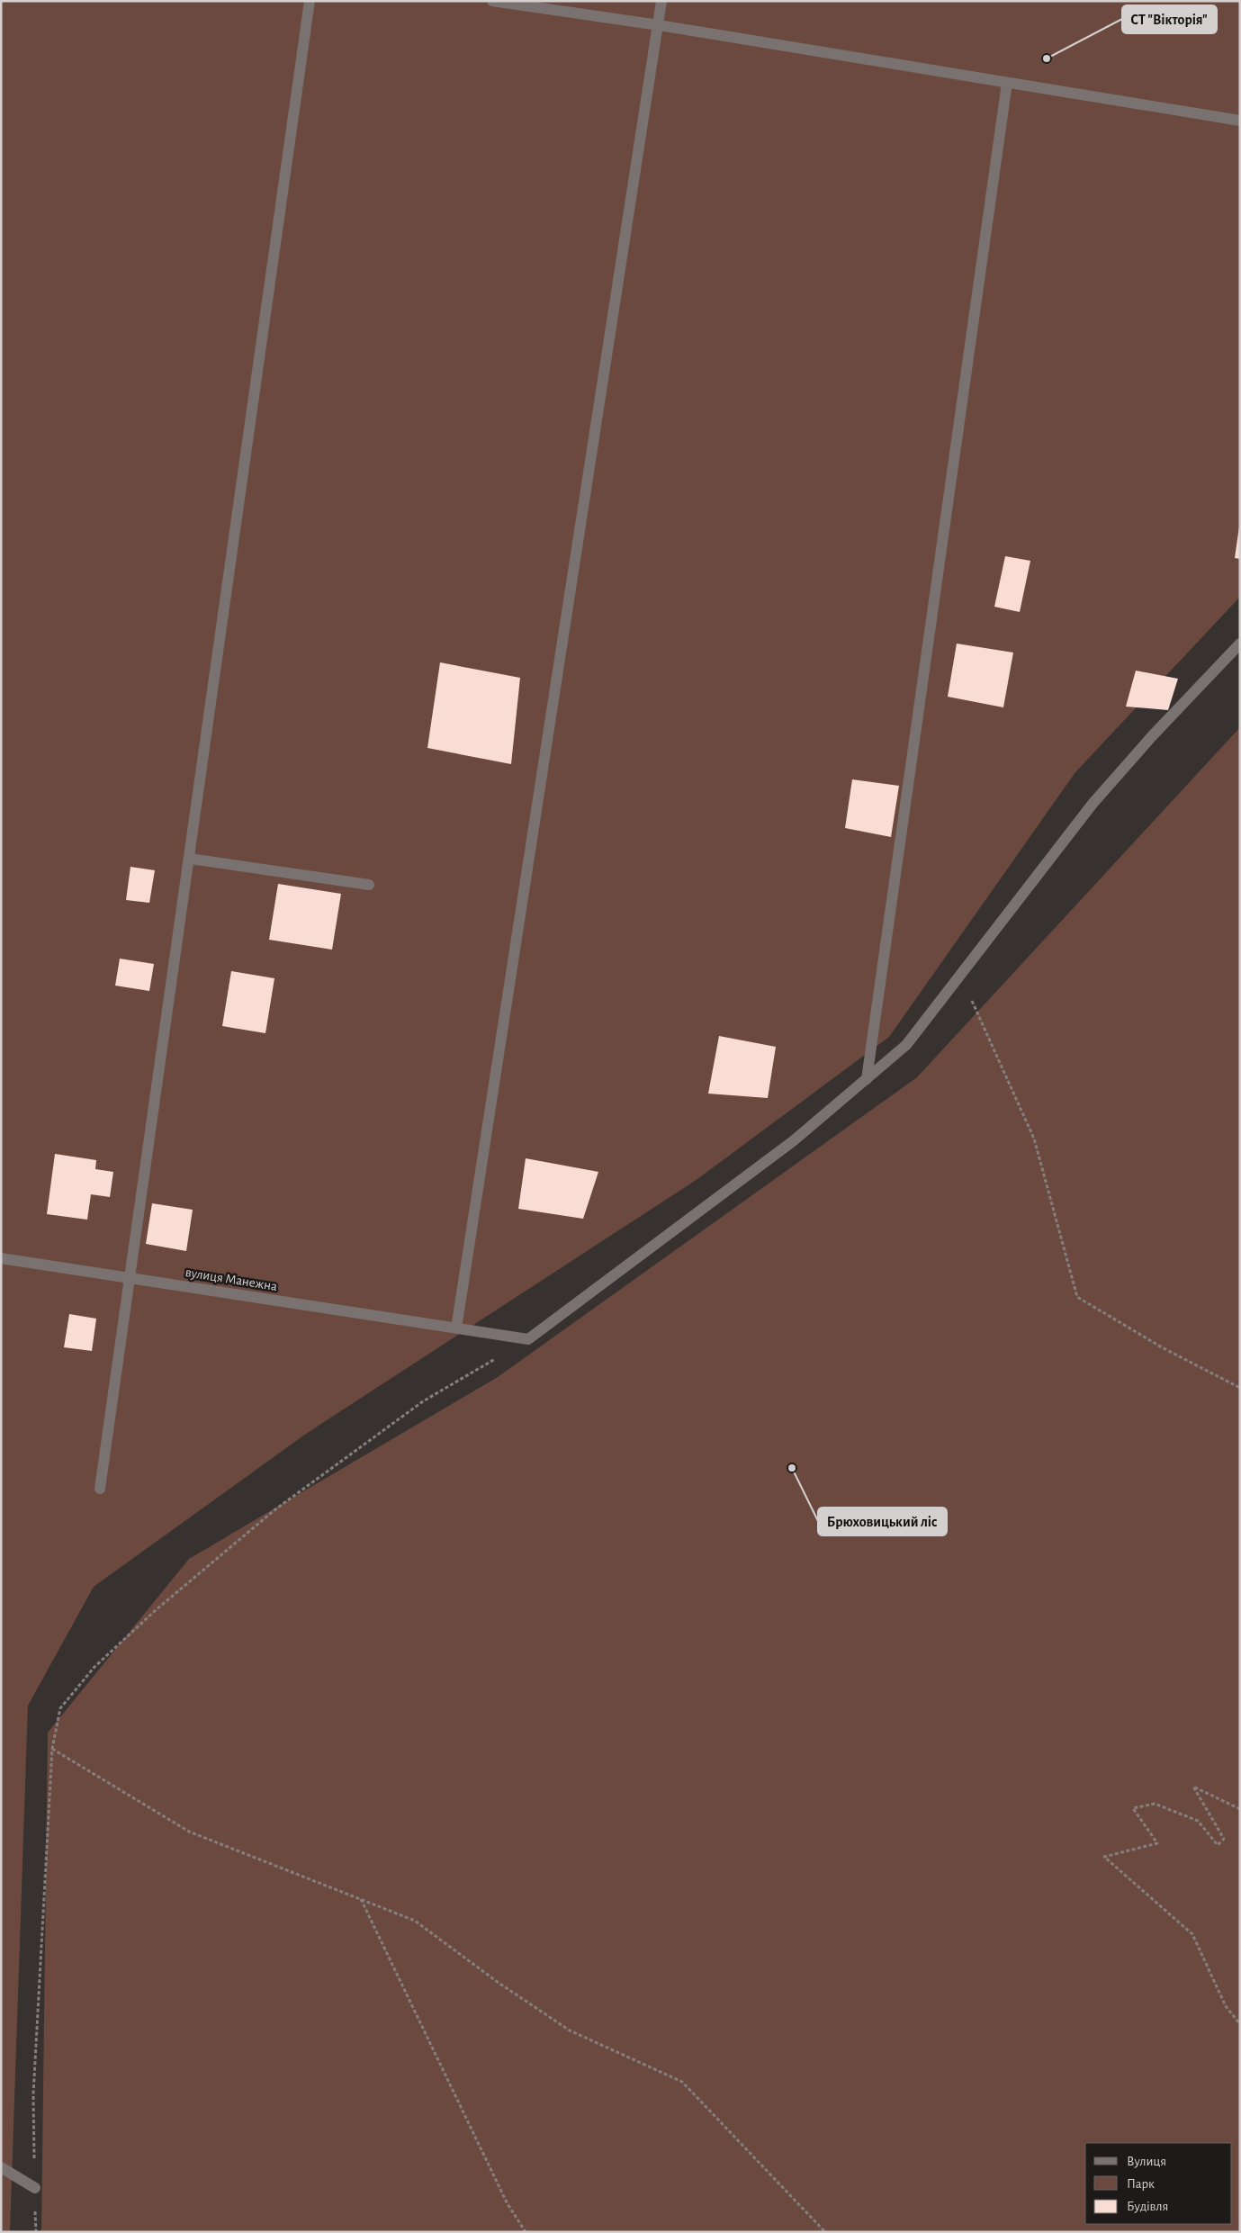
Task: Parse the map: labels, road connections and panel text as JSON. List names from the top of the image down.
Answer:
{
  "streets": {
    "street": ["вулиця Манежна"]
  },
  "places": ["СТ \"Вікторія\"", "Брюховицький ліс"],
  "legend": ["Вулиця", "Парк", "Будівля"]
}
